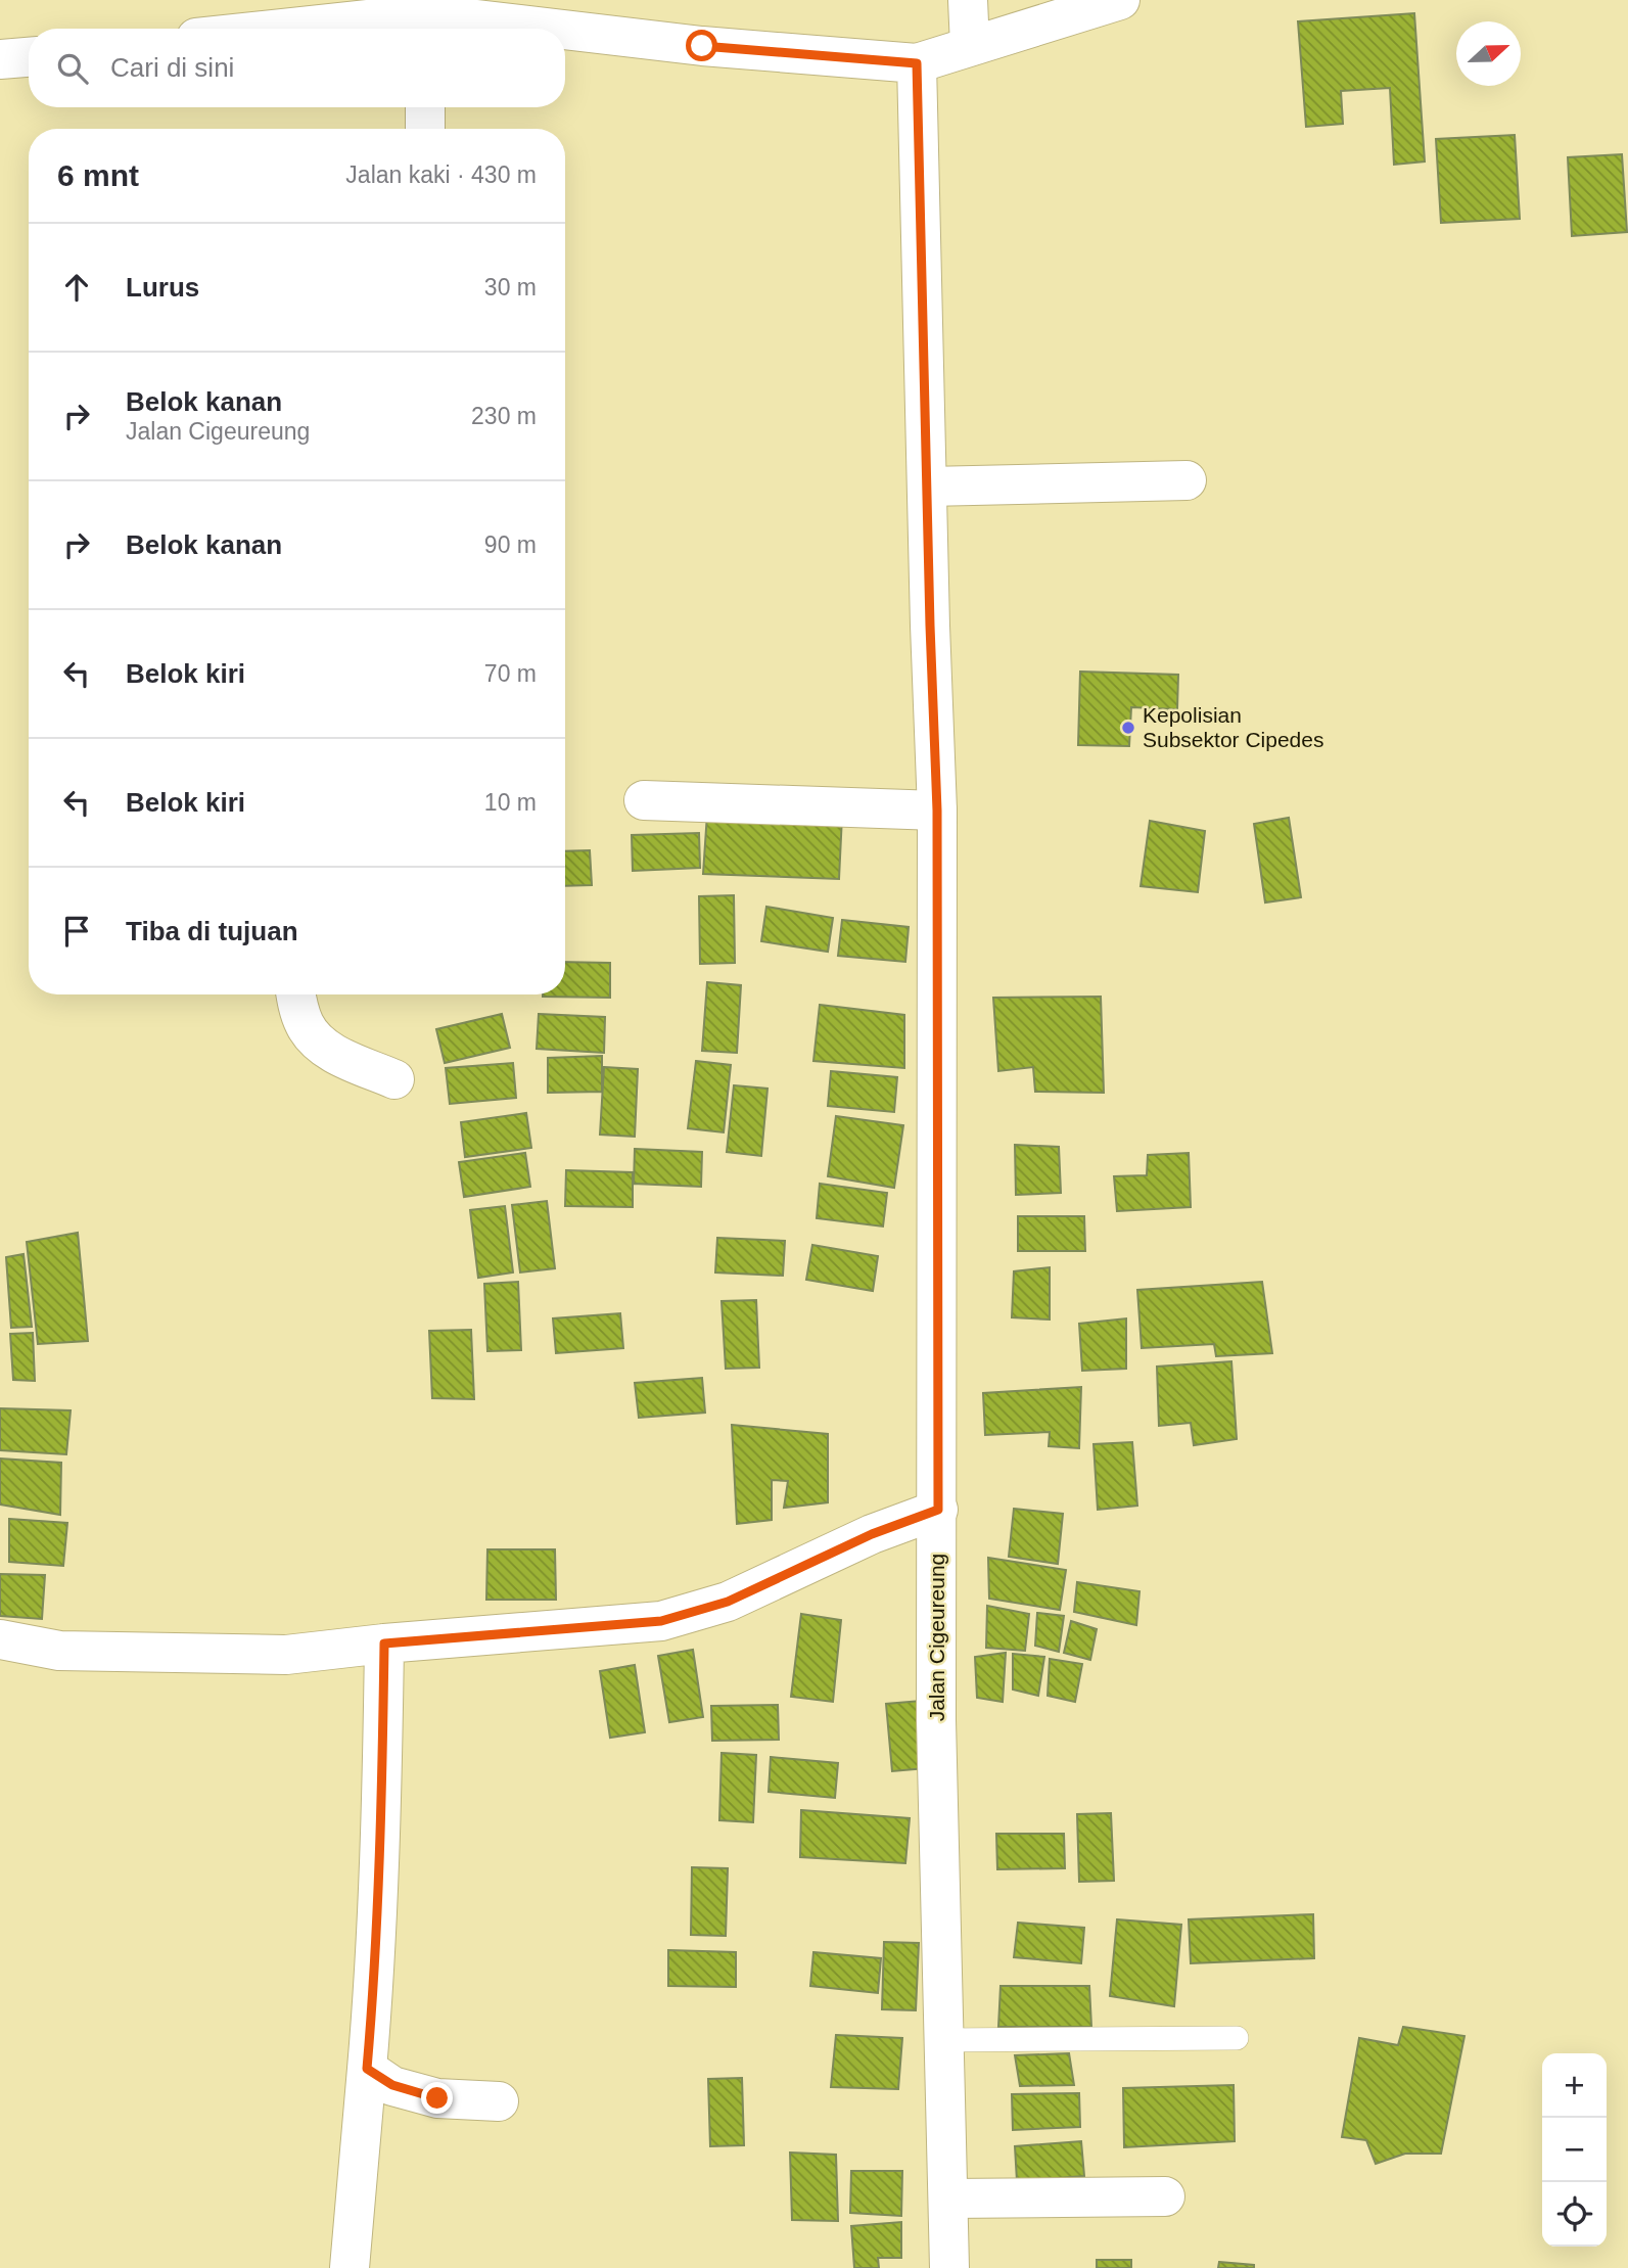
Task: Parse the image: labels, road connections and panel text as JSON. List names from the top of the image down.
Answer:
{
  "streets": {
    "street": ["Jalan Cigeureung"]
  },
  "places": ["Kepolisian Subsektor Cipedes"],
  "north": "right",
  "page": {
    "search": "Cari di sini",
    "heading": ["6 mnt", "Jalan kaki · 430 m"],
    "list": [
      ["Lurus", "30 m"],
      ["Belok kanan", "Jalan Cigeureung", "230 m"],
      ["Belok kanan", "90 m"],
      ["Belok kiri", "70 m"],
      ["Belok kiri", "10 m"],
      "Tiba di tujuan"
    ],
    "map_buttons": ["+", "−"]
  }
}
